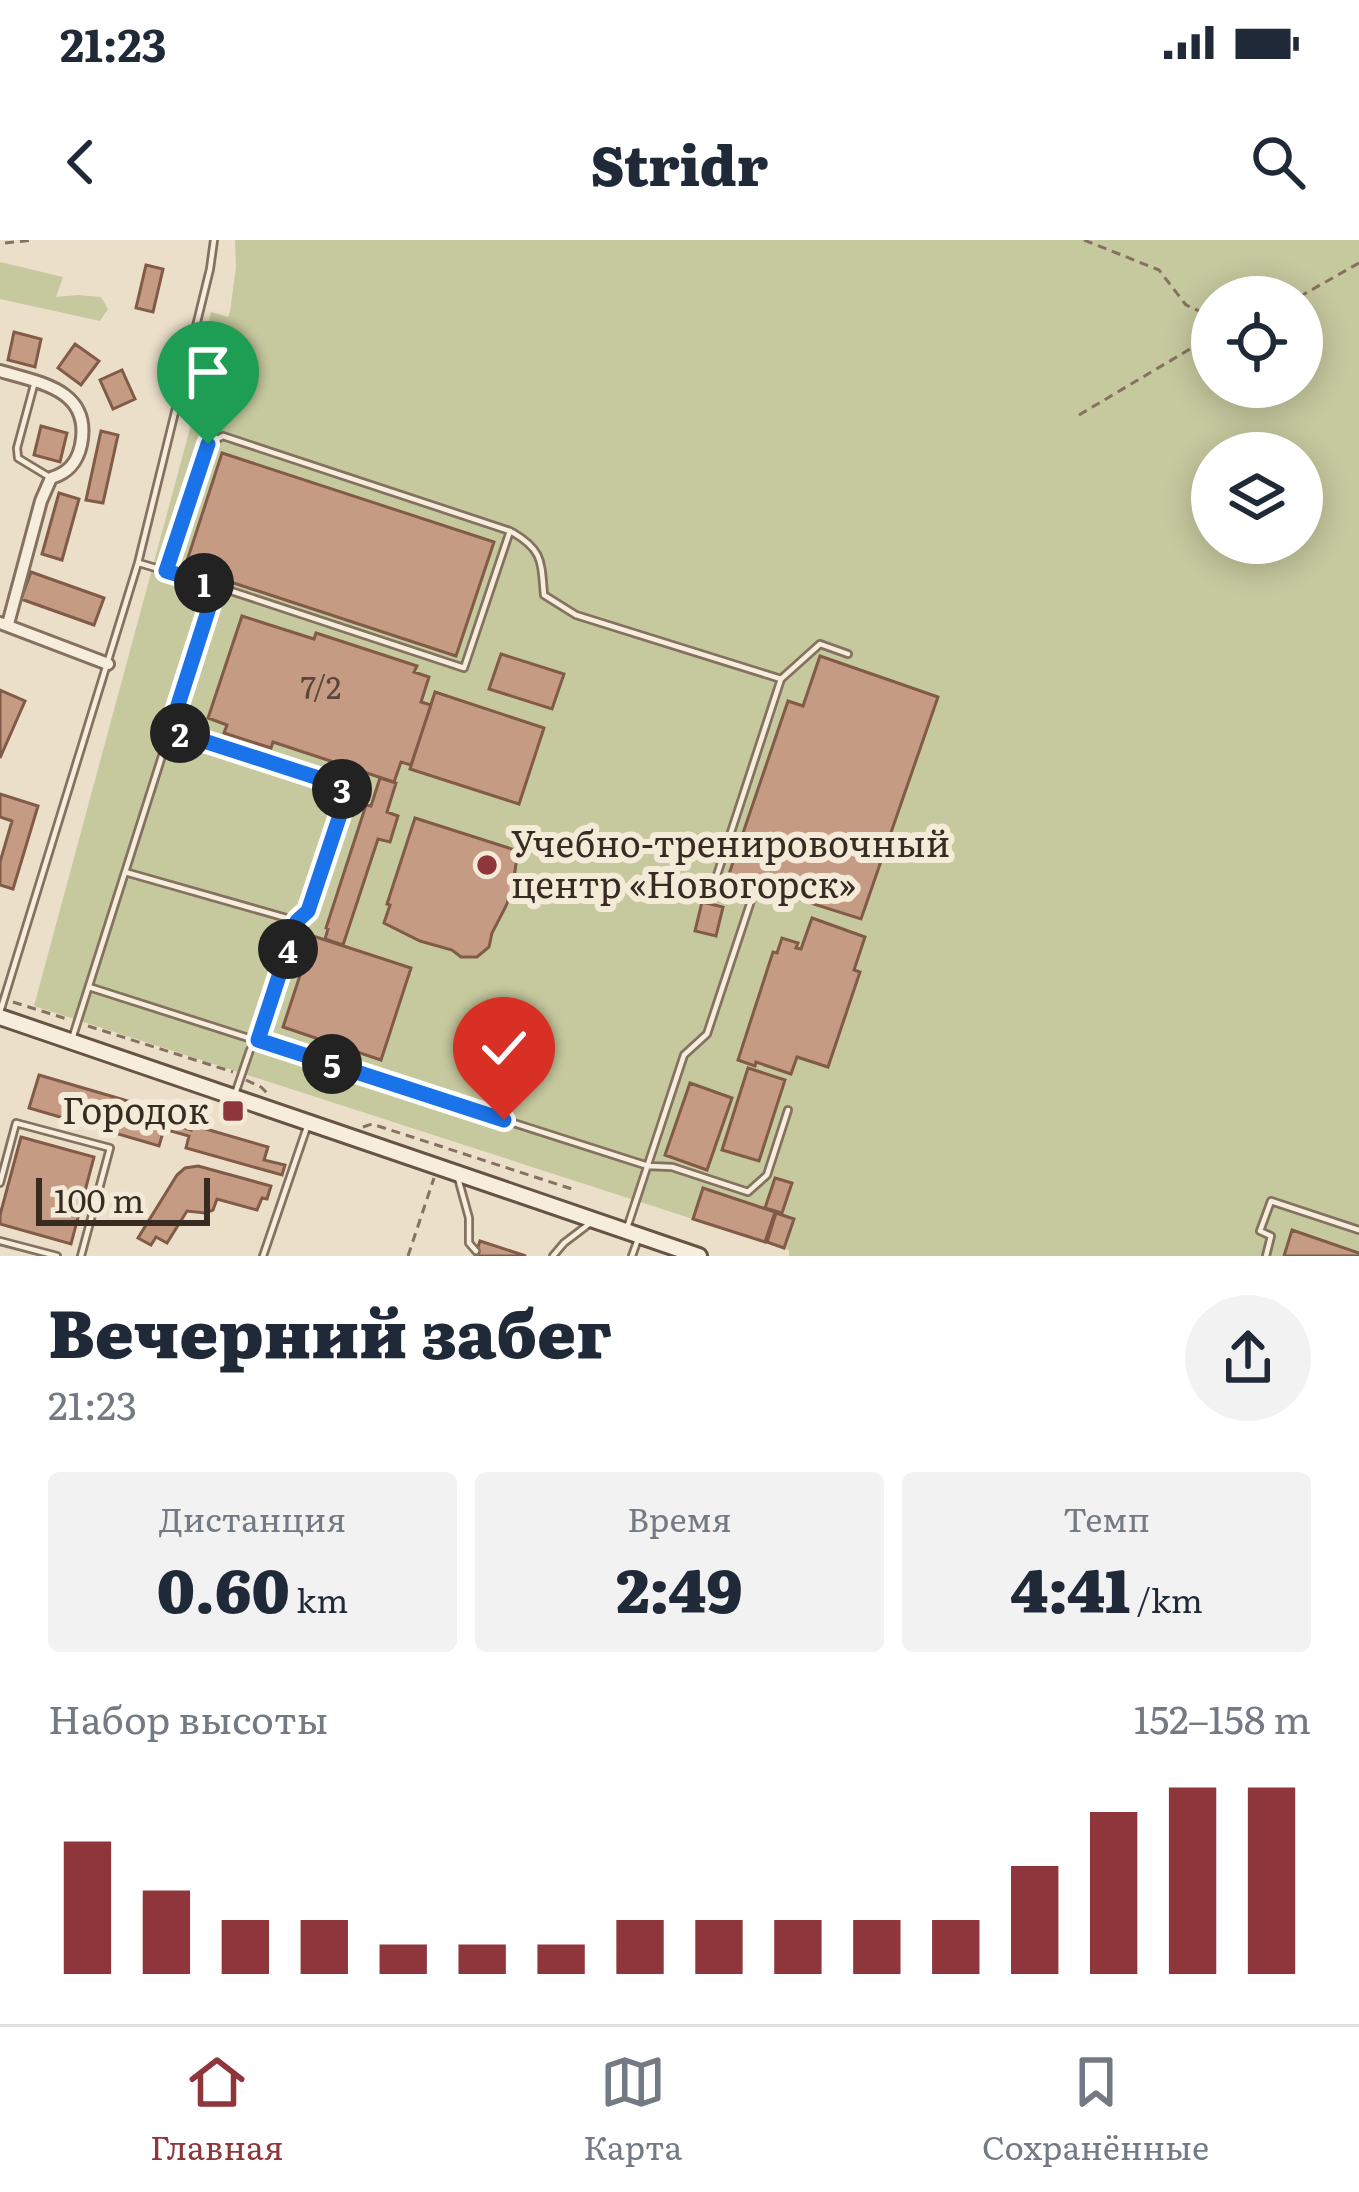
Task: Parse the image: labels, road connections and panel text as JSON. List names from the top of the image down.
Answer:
{
  "places": {
    "other": ["Учебно-тренировочный центр «Новогорск»"],
    "transit": ["Городок"]
  },
  "house_numbers": ["7/2"],
  "scale_bar": "100 m",
  "page": {
    "status": "21:23",
    "header": "Stridr",
    "pins": [
      "1",
      "2",
      "3",
      "4",
      "5"
    ],
    "scale": "100 m",
    "heading": ["Вечерний забег", "21:23"],
    "stats": [
      ["Дистанция", "0.60 km"],
      ["Время", "2:49"],
      ["Темп", "4:41 /km"]
    ],
    "chart": ["Набор высоты", "152–158 m"],
    "tabs": ["Главная", "Карта", "Сохранённые"]
  }
}
